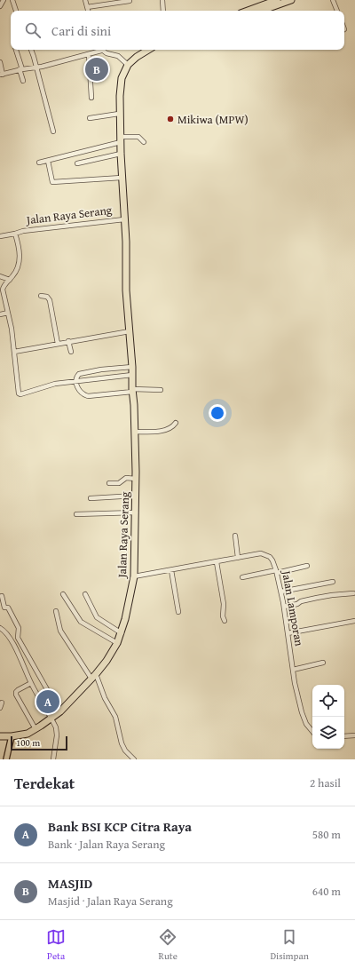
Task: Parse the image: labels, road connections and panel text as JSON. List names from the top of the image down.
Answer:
{
  "streets": {
    "highway": ["Jalan Raya Serang"],
    "street": ["Jalan Lamporan"]
  },
  "crossings": [
    ["Jalan Raya Serang", "Jalan Lamporan"]
  ],
  "places": ["Mikiwa (MPW)"],
  "scale_bar": "100 m",
  "page": {
    "search": "Cari di sini",
    "pins": ["B", "A"],
    "scale": "100 m",
    "heading": ["Terdekat", "2 hasil"],
    "list": [
      {
        "mark": "A",
        "name": "Bank BSI KCP Citra Raya",
        "note": "Bank · Jalan Raya Serang",
        "value": "580 m"
      },
      {
        "mark": "B",
        "name": "MASJID",
        "note": "Masjid · Jalan Raya Serang",
        "value": "640 m"
      }
    ],
    "nav": ["Peta", "Rute", "Disimpan"]
  }
}
